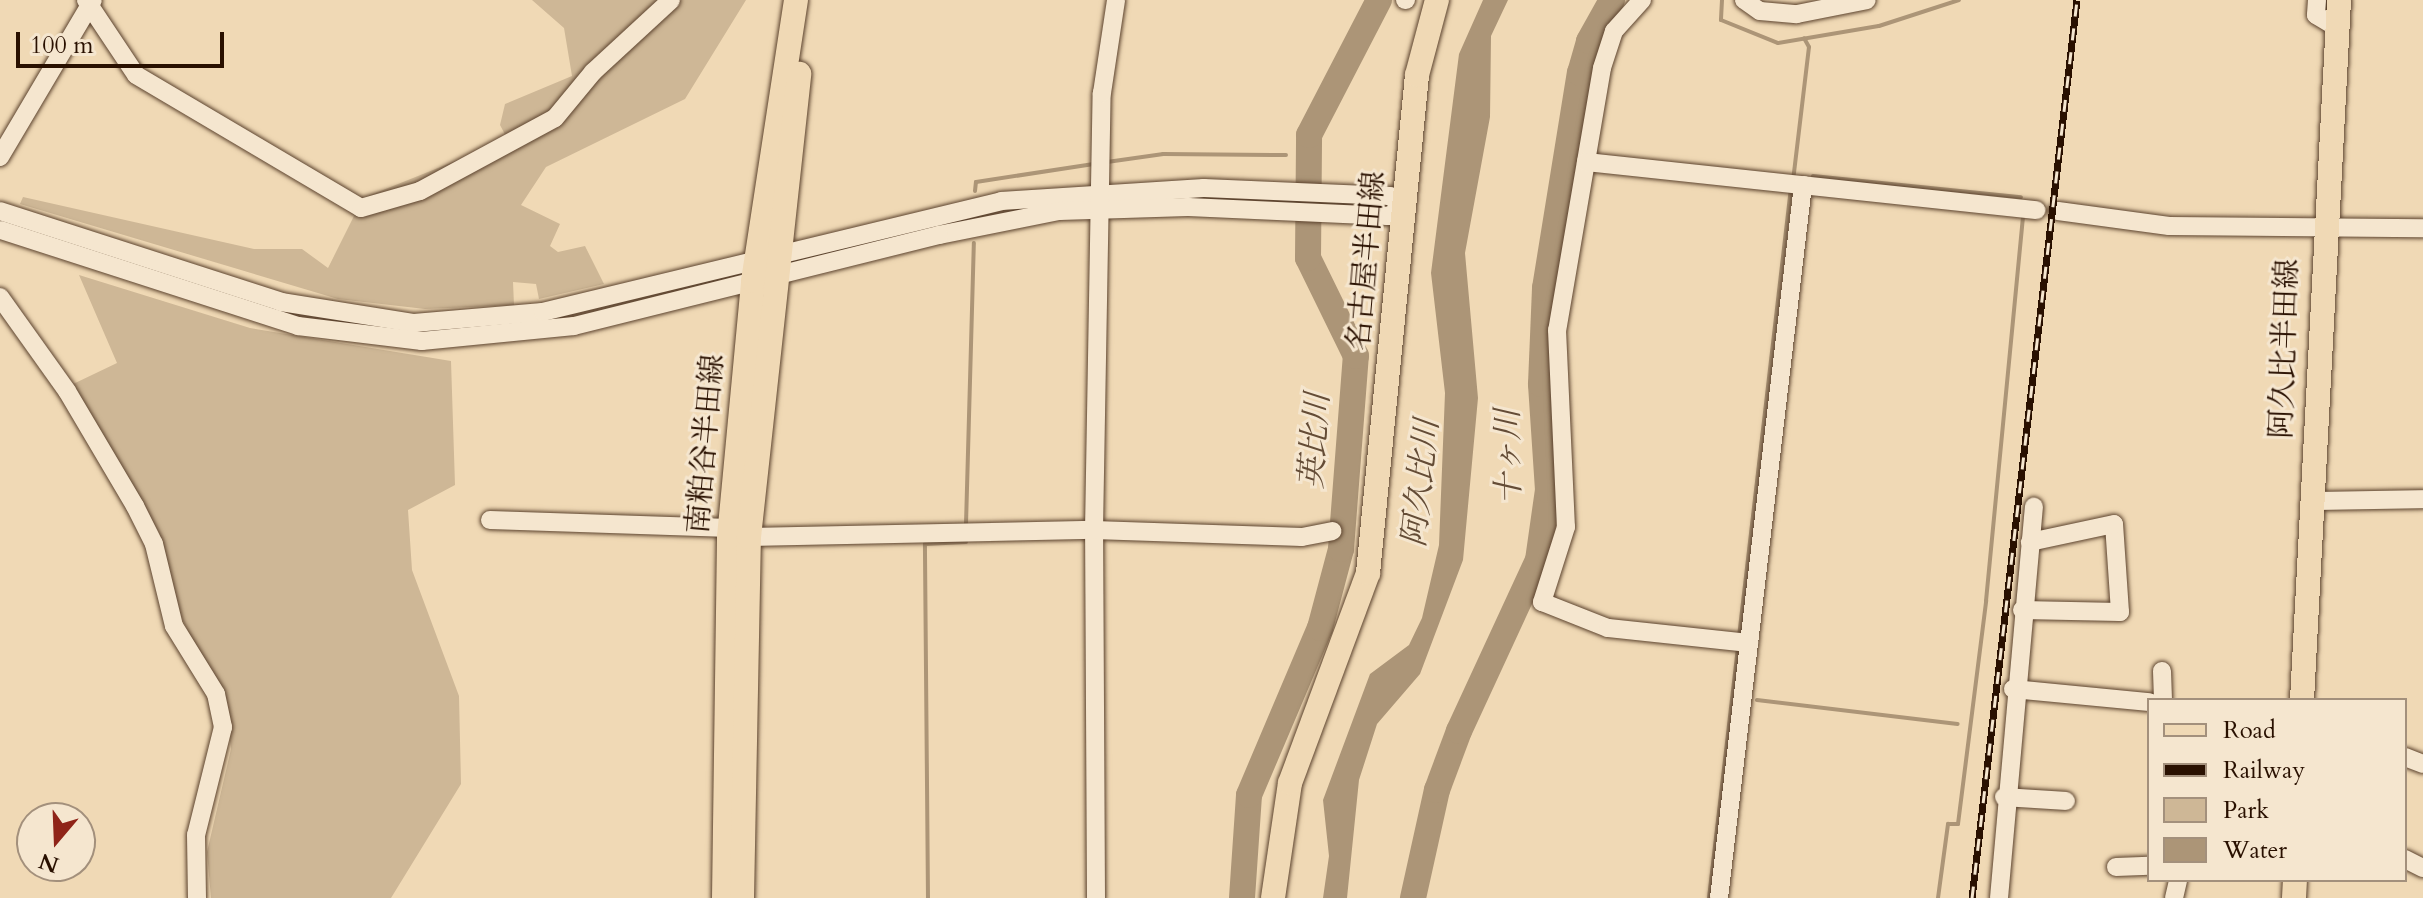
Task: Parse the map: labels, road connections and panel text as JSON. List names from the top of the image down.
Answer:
{
  "streets": {
    "main road": ["名古屋半田線", "阿久比半田線", "南粕谷半田線"]
  },
  "water": ["英比川", "十ヶ川", "阿久比川"],
  "legend": [
    "Road",
    "Railway",
    "Park",
    "Water"
  ],
  "scale_bar": "100 m",
  "north": "bottom"
}
